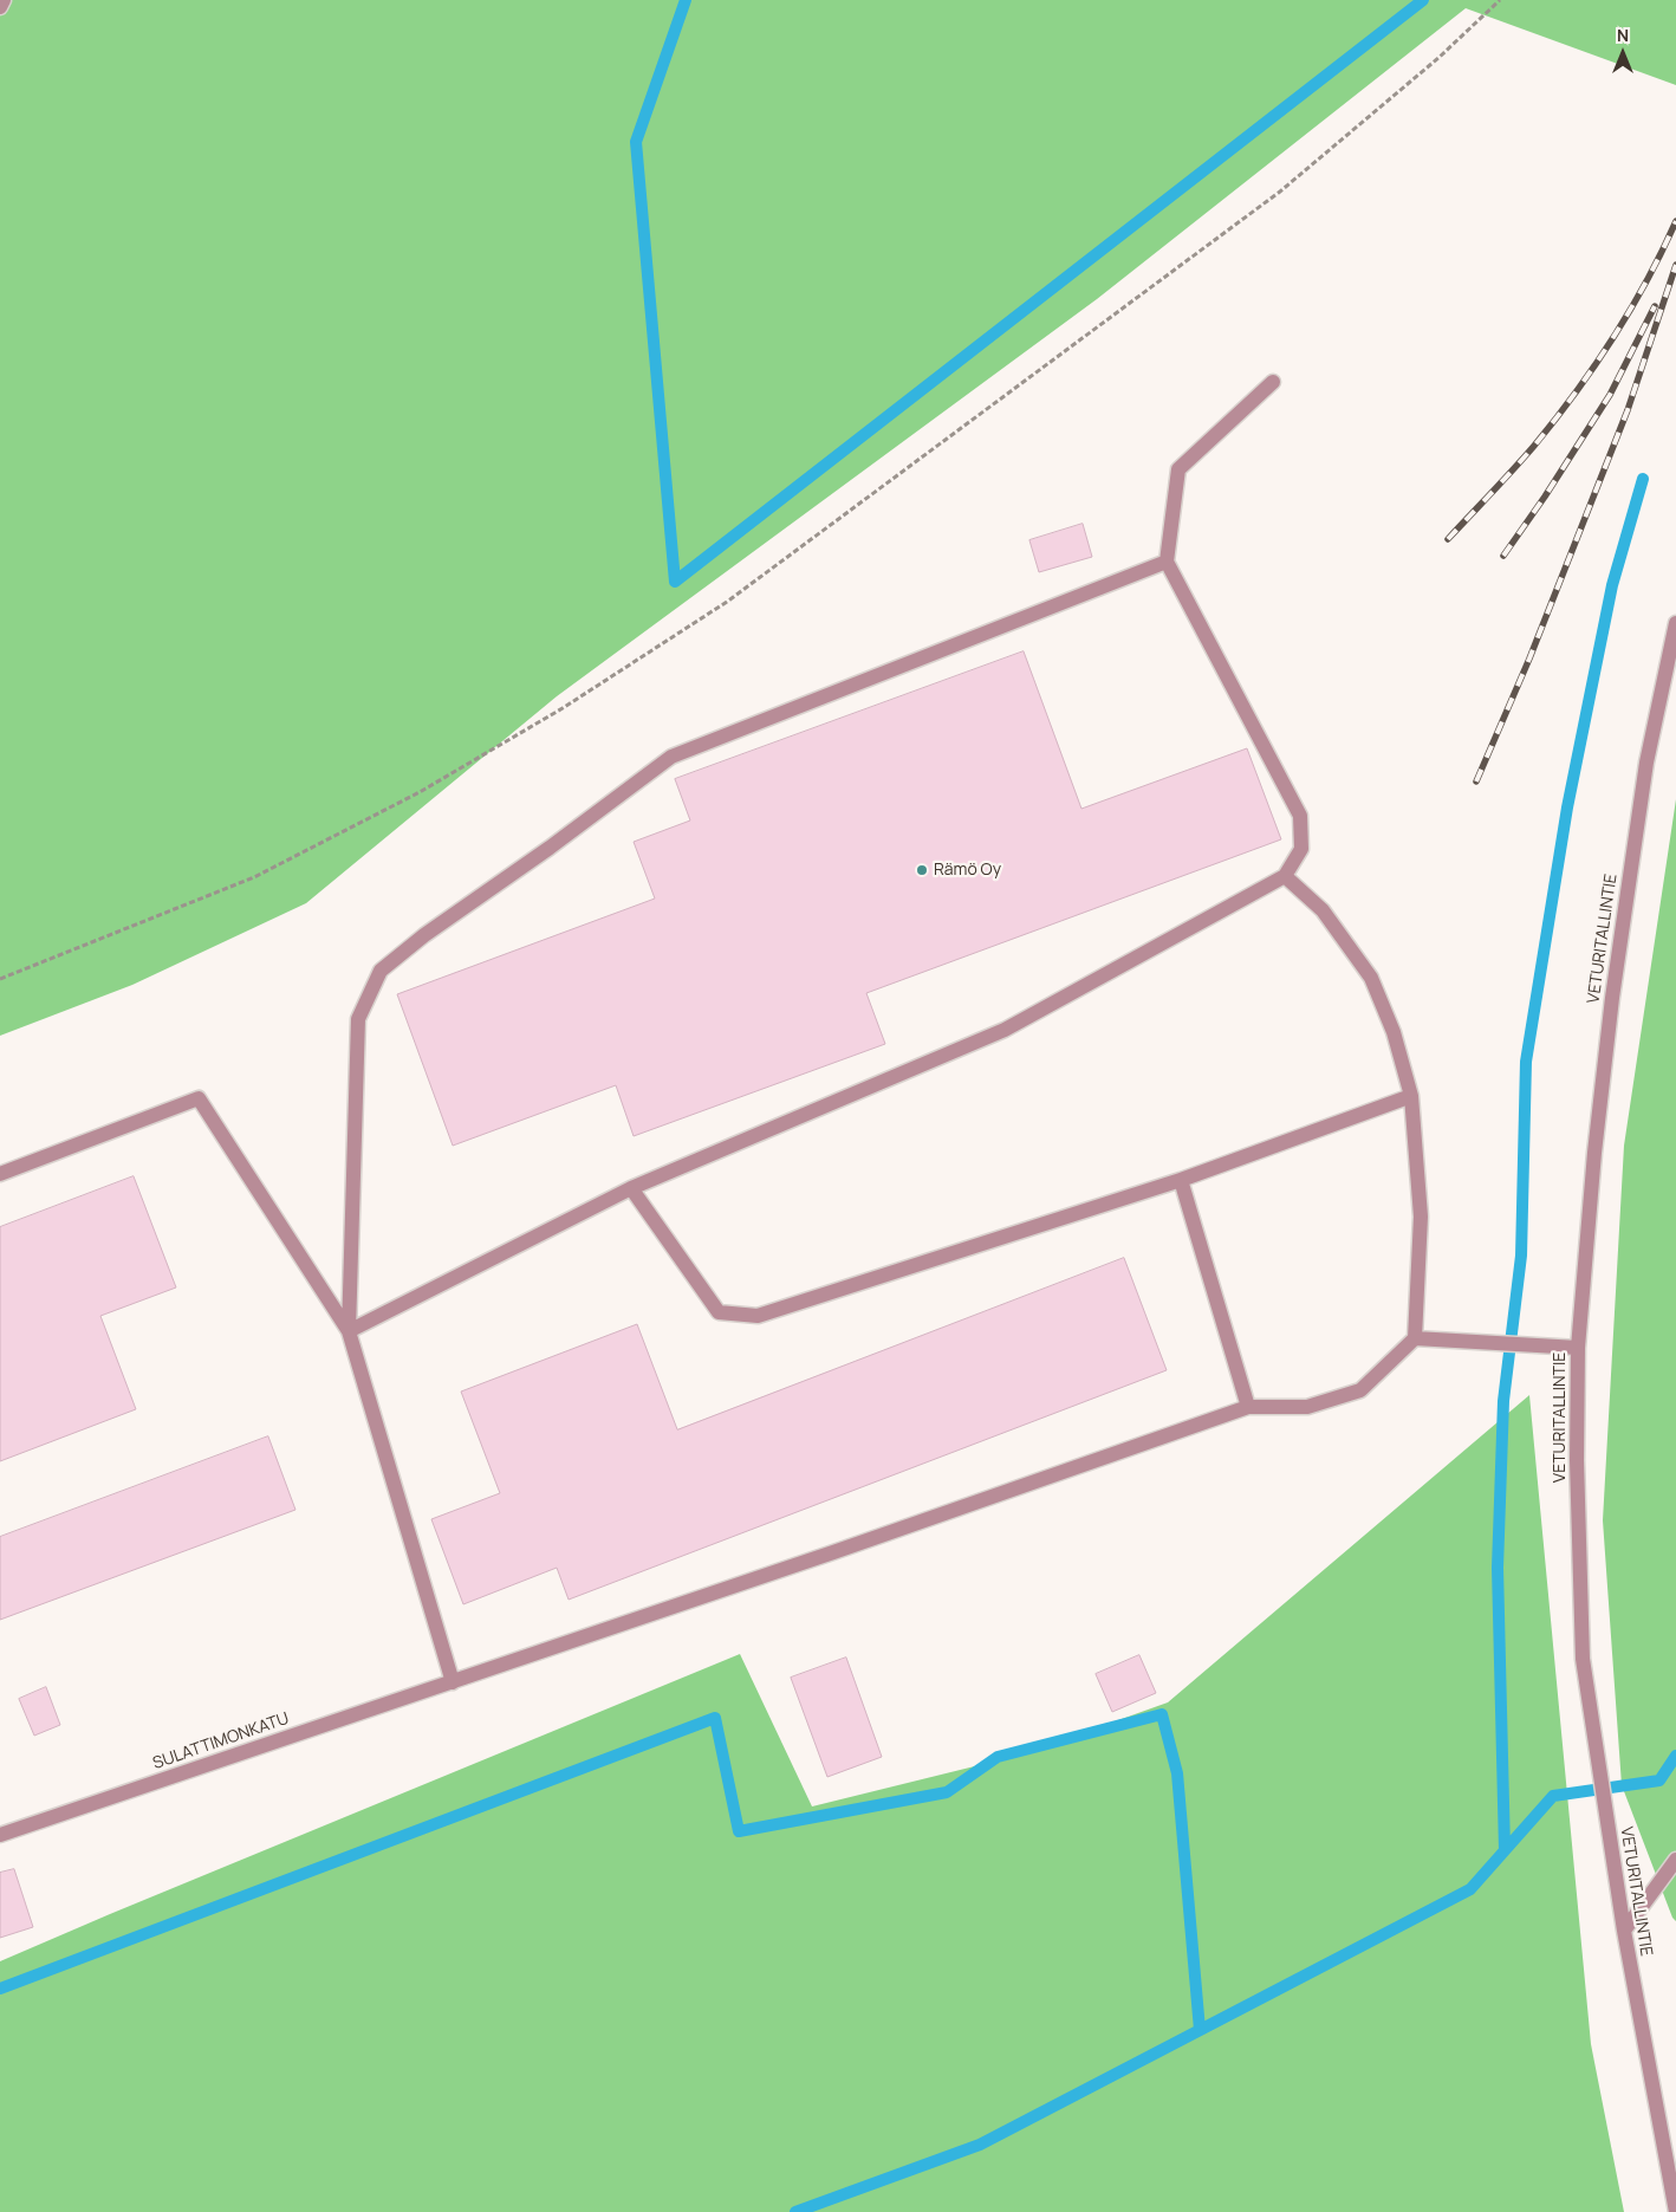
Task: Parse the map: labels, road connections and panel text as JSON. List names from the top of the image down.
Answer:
{
  "streets": {
    "street": ["VETURITALLINTIE", "SULATTIMONKATU"]
  },
  "places": ["Rämö Oy"],
  "north": "top"
}
